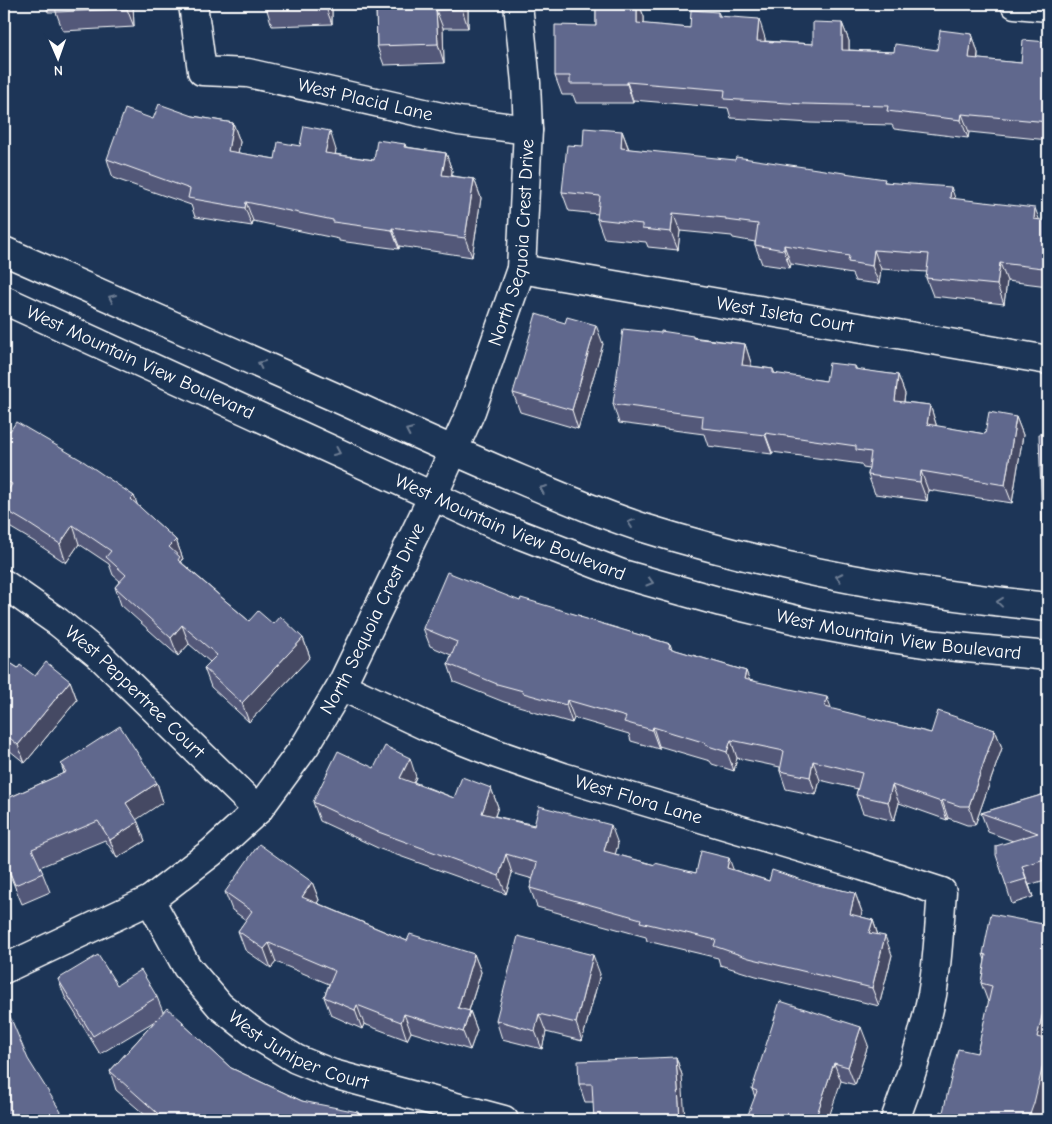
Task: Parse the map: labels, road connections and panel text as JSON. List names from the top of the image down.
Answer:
{
  "streets": {
    "street": [
      "West Placid Lane",
      "North Sequoia Crest Drive",
      "West Isleta Court",
      "West Mountain View Boulevard",
      "West Peppertree Court",
      "West Flora Lane",
      "West Juniper Court"
    ]
  },
  "crossings": [
    ["West Placid Lane", "North Sequoia Crest Drive"],
    ["North Sequoia Crest Drive", "West Isleta Court"],
    ["North Sequoia Crest Drive", "West Mountain View Boulevard"],
    ["North Sequoia Crest Drive", "West Peppertree Court"],
    ["North Sequoia Crest Drive", "West Flora Lane"],
    ["North Sequoia Crest Drive", "West Juniper Court"]
  ],
  "north": "bottom"
}
